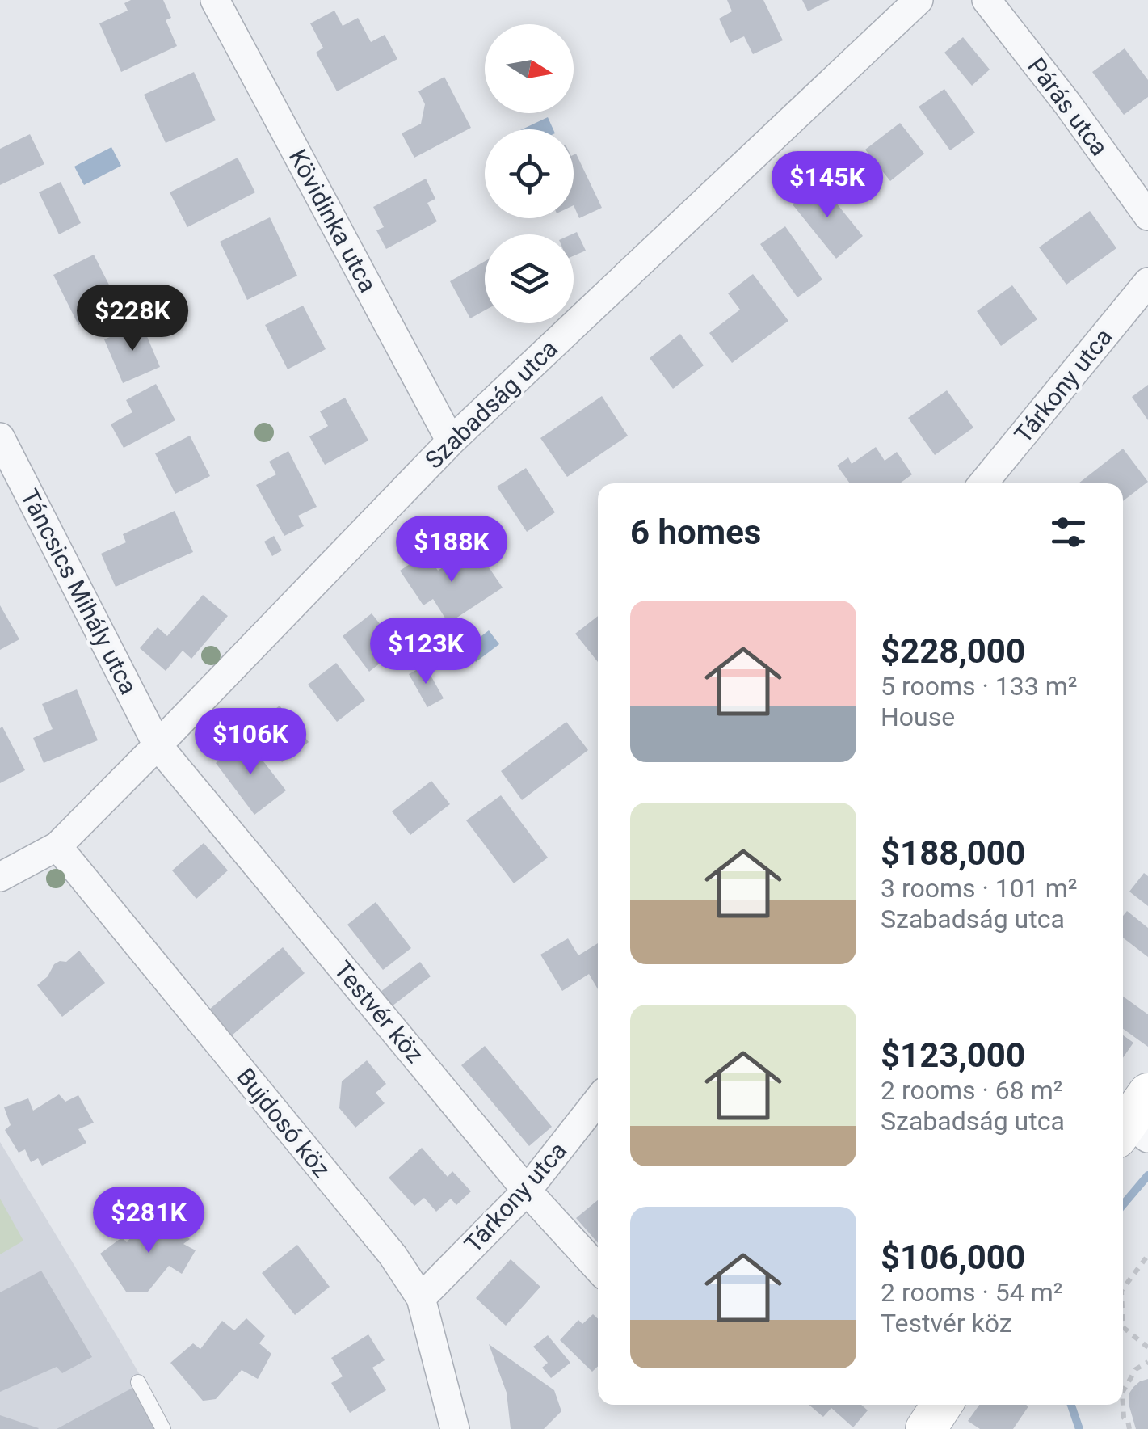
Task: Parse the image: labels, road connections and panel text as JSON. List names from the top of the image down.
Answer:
{
  "streets": {
    "street": [
      "Párás utca",
      "Kövidinka utca",
      "Tárkony utca",
      "Szabadság utca",
      "Táncsics Mihály utca",
      "Testvér köz",
      "Bujdosó köz"
    ]
  },
  "crossings": [
    ["Kövidinka utca", "Szabadság utca"],
    ["Tárkony utca", "Testvér köz"],
    ["Tárkony utca", "Bujdosó köz"],
    ["Szabadság utca", "Táncsics Mihály utca"],
    ["Szabadság utca", "Testvér köz"],
    ["Szabadság utca", "Bujdosó köz"],
    ["Táncsics Mihály utca", "Testvér köz"]
  ],
  "north": "right",
  "page": {
    "price": [
      "$145K",
      "$228K",
      "$188K",
      "$123K",
      "$106K",
      "$281K"
    ],
    "heading": "6 homes",
    "list": [
      {
        "name": "$228,000",
        "note": "5 rooms · 133 m² · House"
      },
      {
        "name": "$188,000",
        "note": "3 rooms · 101 m² · Szabadság utca"
      },
      {
        "name": "$123,000",
        "note": "2 rooms · 68 m² · Szabadság utca"
      },
      {
        "name": "$106,000",
        "note": "2 rooms · 54 m² · Testvér köz"
      }
    ]
  }
}
